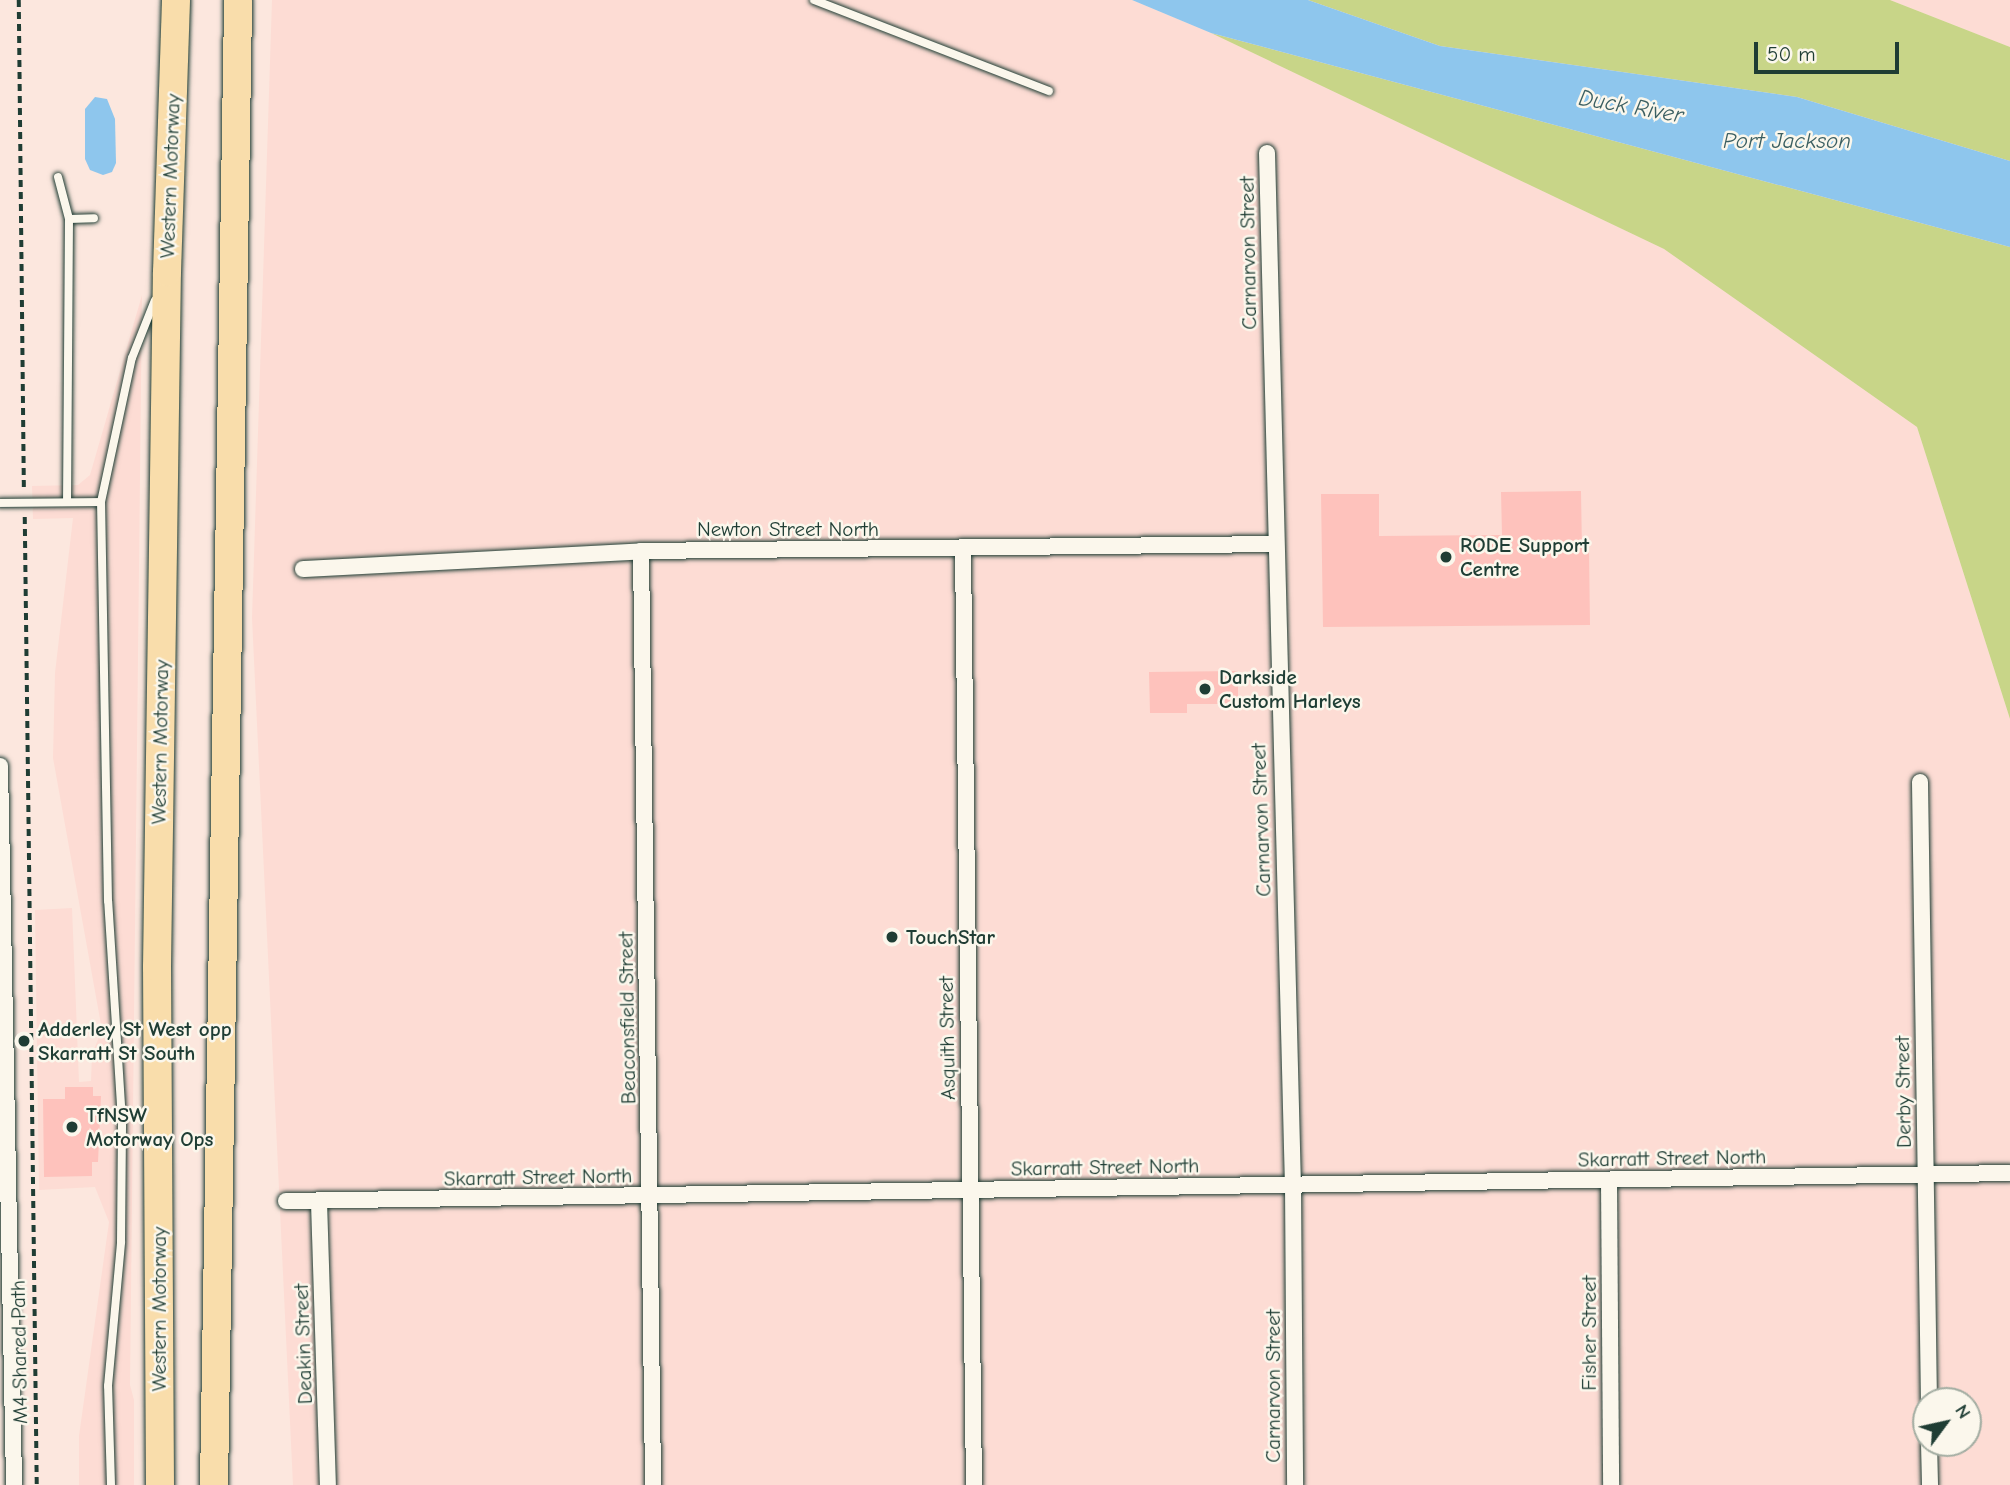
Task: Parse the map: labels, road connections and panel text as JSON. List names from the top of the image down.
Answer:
{
  "streets": {
    "highway": ["Western Motorway"],
    "street": [
      "Carnarvon Street",
      "Newton Street North",
      "Beaconsfield Street",
      "Asquith Street",
      "Derby Street",
      "Skarratt Street North",
      "Fisher Street",
      "Deakin Street"
    ],
    "path": ["M4 Shared Path"]
  },
  "crossings": [
    ["Carnarvon Street", "Newton Street North"],
    ["Carnarvon Street", "Skarratt Street North"],
    ["Newton Street North", "Beaconsfield Street"],
    ["Newton Street North", "Asquith Street"],
    ["Beaconsfield Street", "Skarratt Street North"],
    ["Asquith Street", "Skarratt Street North"],
    ["Derby Street", "Skarratt Street North"],
    ["Skarratt Street North", "Fisher Street"],
    ["Skarratt Street North", "Deakin Street"]
  ],
  "water": ["Duck River", "Port Jackson"],
  "places": [
    "RODE Support Centre",
    "Darkside Custom Harleys",
    "TouchStar",
    "Adderley St West opp Skarratt St South",
    "TfNSW Motorway Ops"
  ],
  "scale_bar": "50 m",
  "north": "top right"
}
